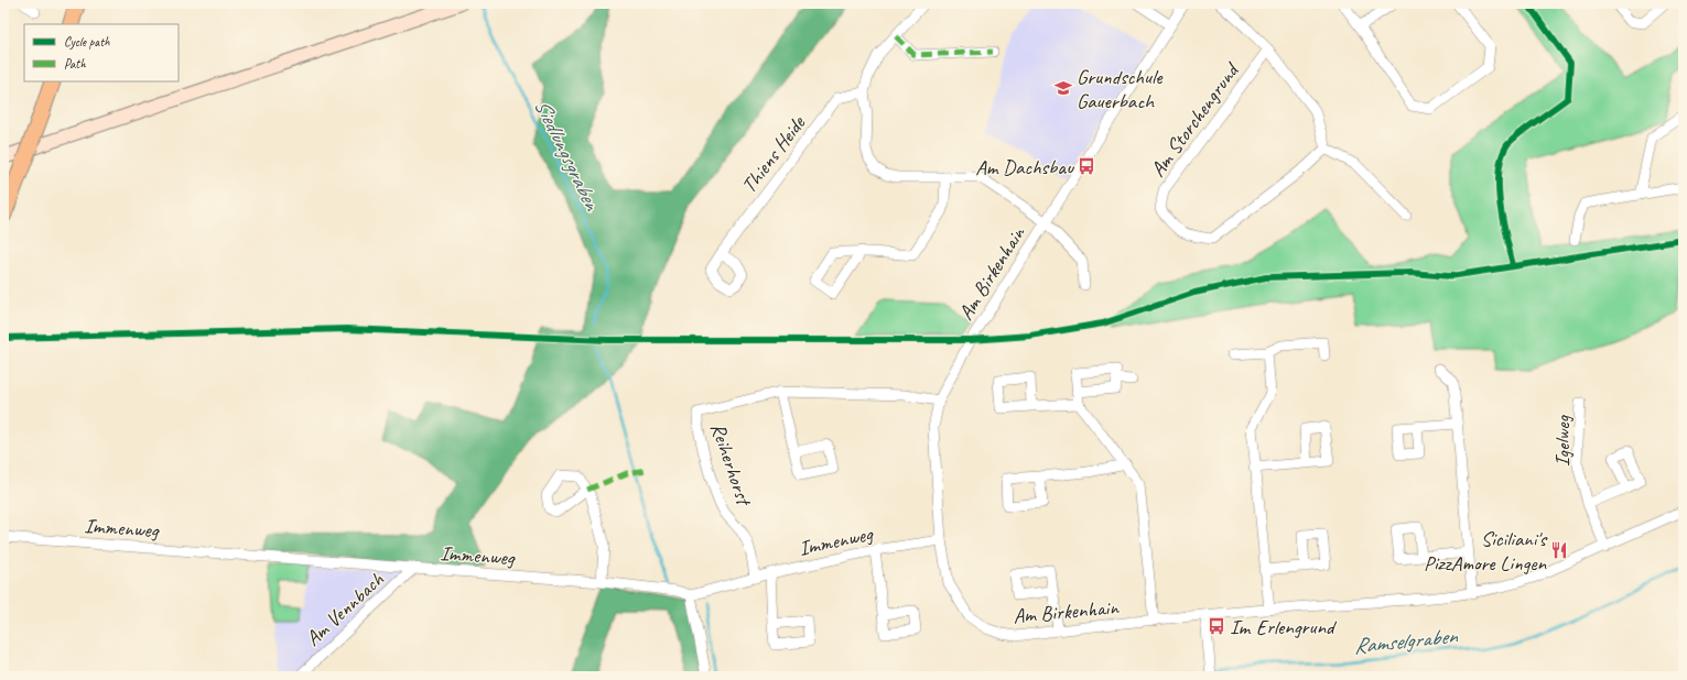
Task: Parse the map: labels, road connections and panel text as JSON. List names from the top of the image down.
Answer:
{
  "streets": {
    "street": [
      "Am Storchengrund",
      "Thiens Heide",
      "Am Birkenhain",
      "Igelweg",
      "Reiherhorst",
      "Immenweg",
      "Am Vennbach"
    ]
  },
  "crossings": [
    ["Am Birkenhain", "Igelweg"],
    ["Am Birkenhain", "Reiherhorst"],
    ["Am Birkenhain", "Immenweg"],
    ["Reiherhorst", "Immenweg"],
    ["Immenweg", "Am Vennbach"]
  ],
  "water": ["Siedlungsgraben", "Ramselgraben"],
  "places": {
    "school or university": ["Grundschule Gauerbach"],
    "bus stop": ["Am Dachsbau", "Im Erlengrund"],
    "restaurant": ["Siciliani's PizzAmore Lingen"]
  },
  "legend": ["Cycle path", "Path"]
}
